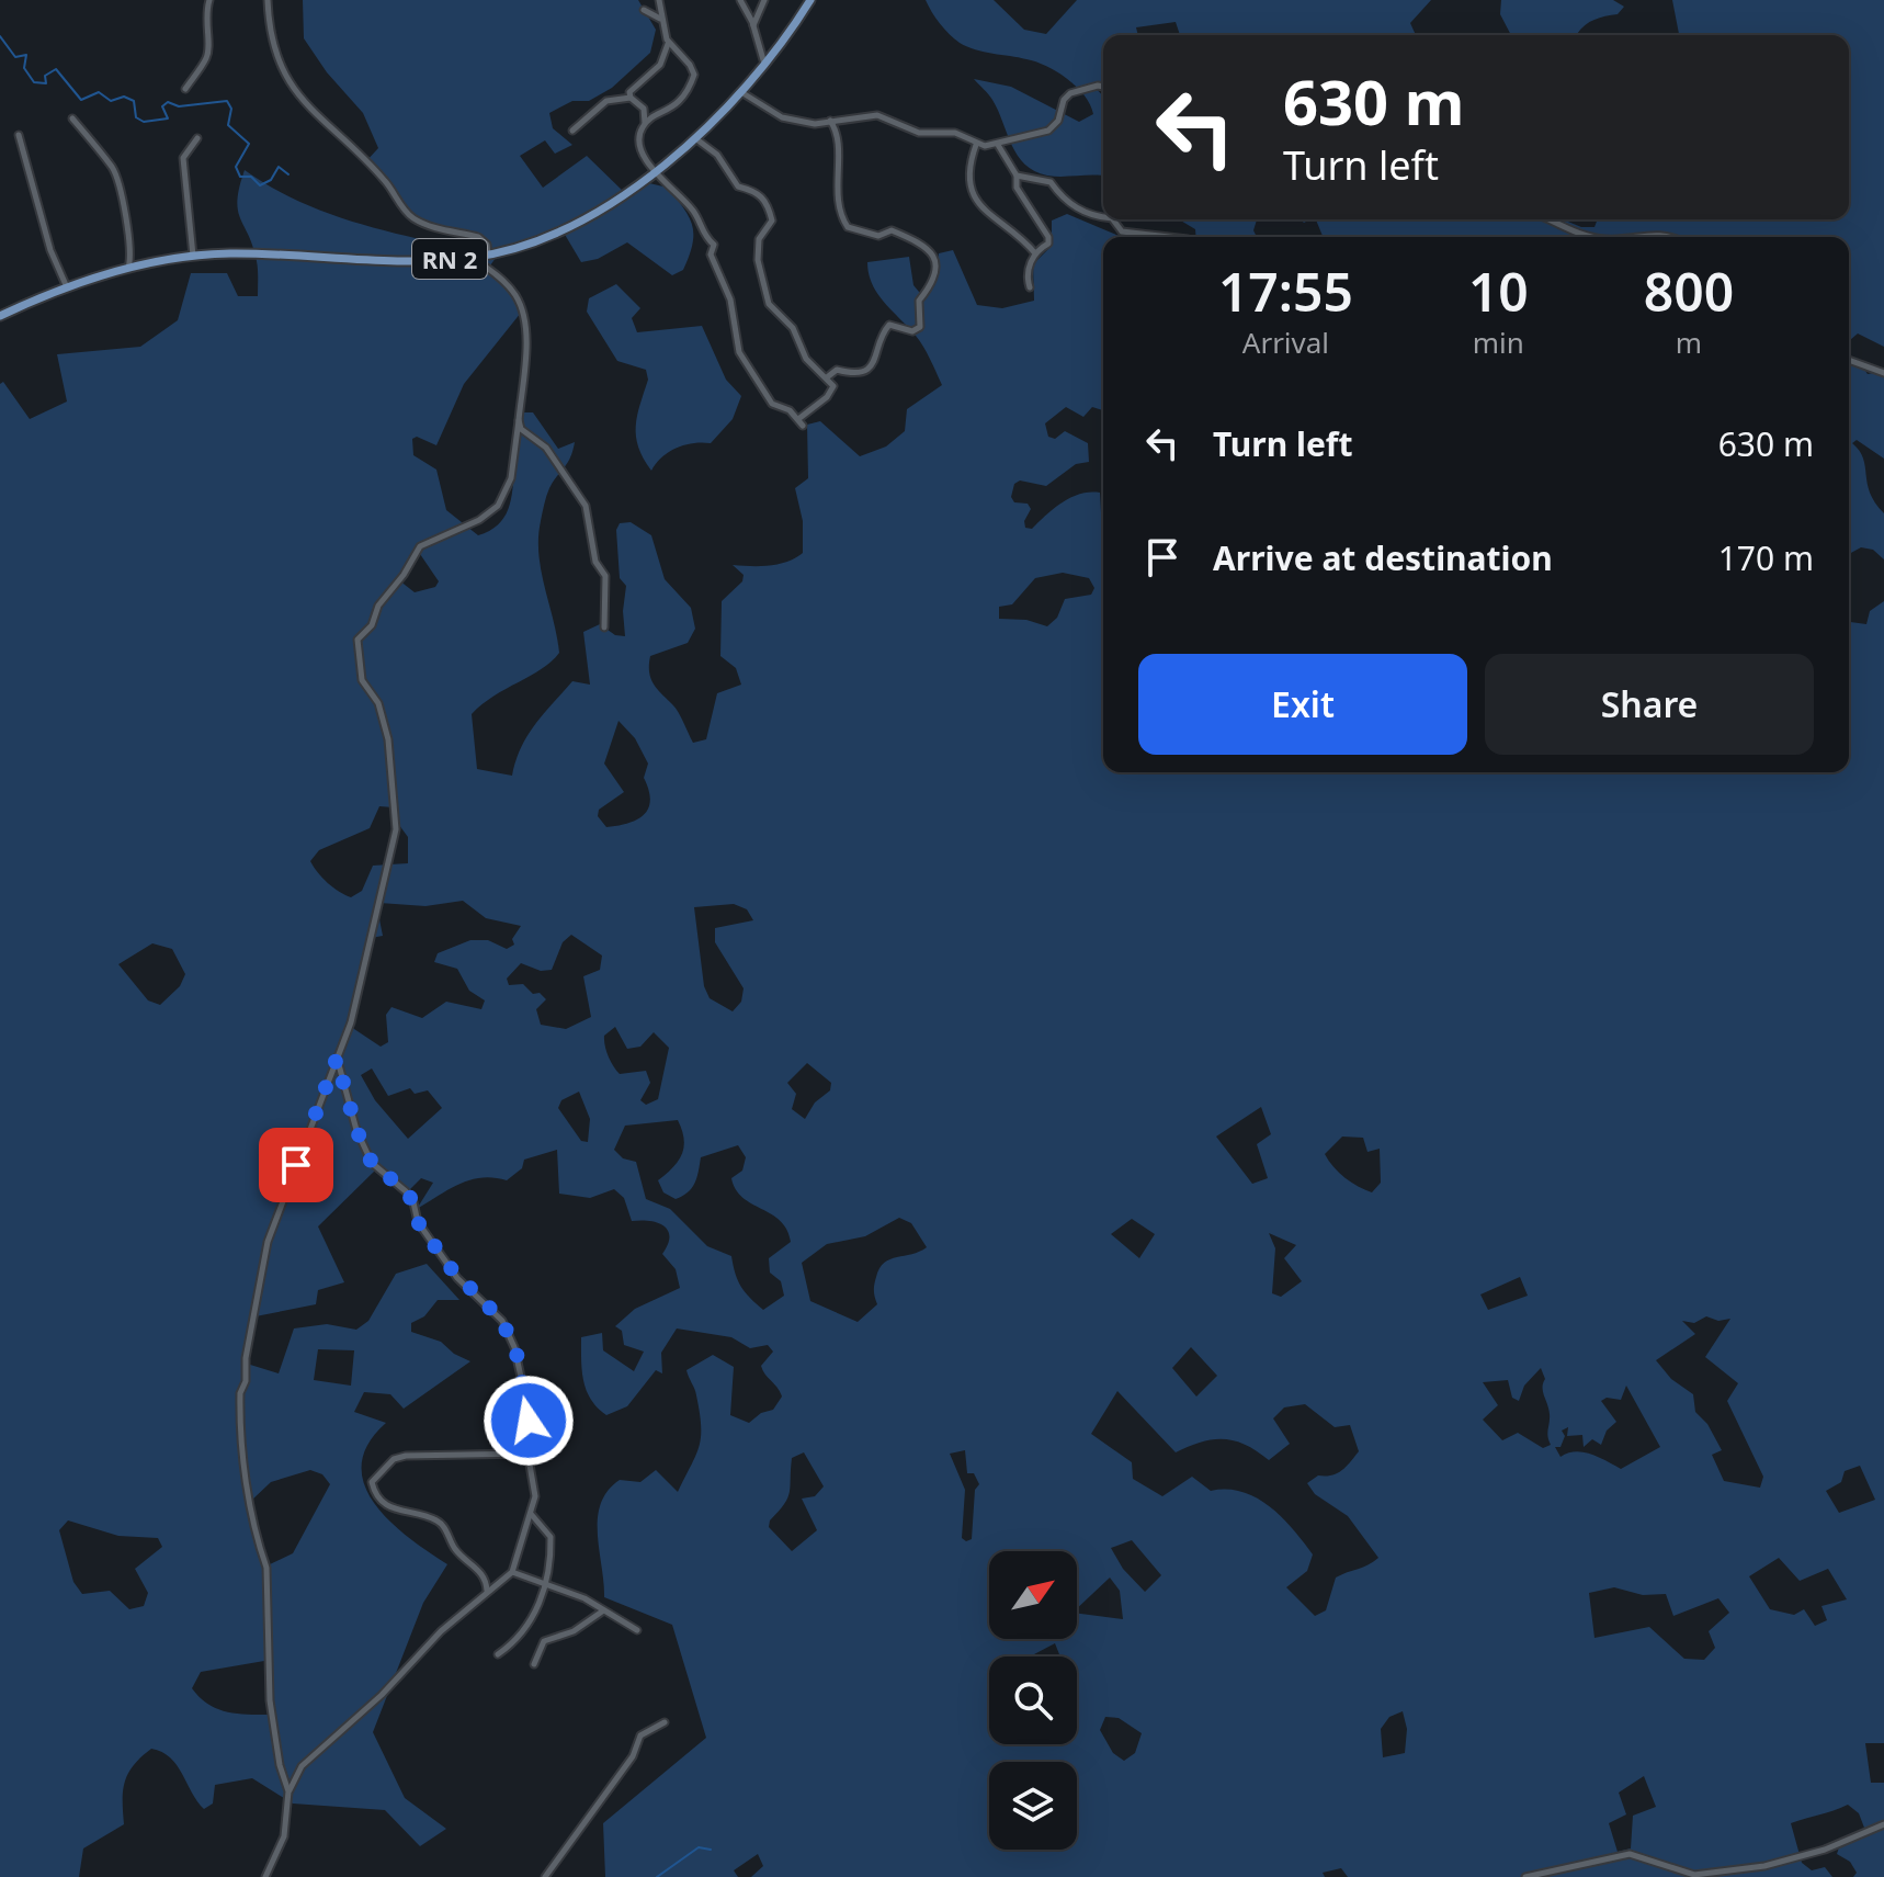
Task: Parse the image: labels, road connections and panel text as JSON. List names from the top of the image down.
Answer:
{
  "streets": {
    "main road": ["RN 2"]
  },
  "north": "top right",
  "page": {
    "turn": ["630 m", "Turn left"],
    "eta": [
      "17:55",
      "Arrival",
      "10",
      "min",
      "800",
      "m"
    ],
    "list": [
      {
        "name": "Turn left",
        "value": "630 m"
      },
      {
        "name": "Arrive at destination",
        "value": "170 m"
      }
    ],
    "buttons": ["Exit", "Share"]
  }
}
